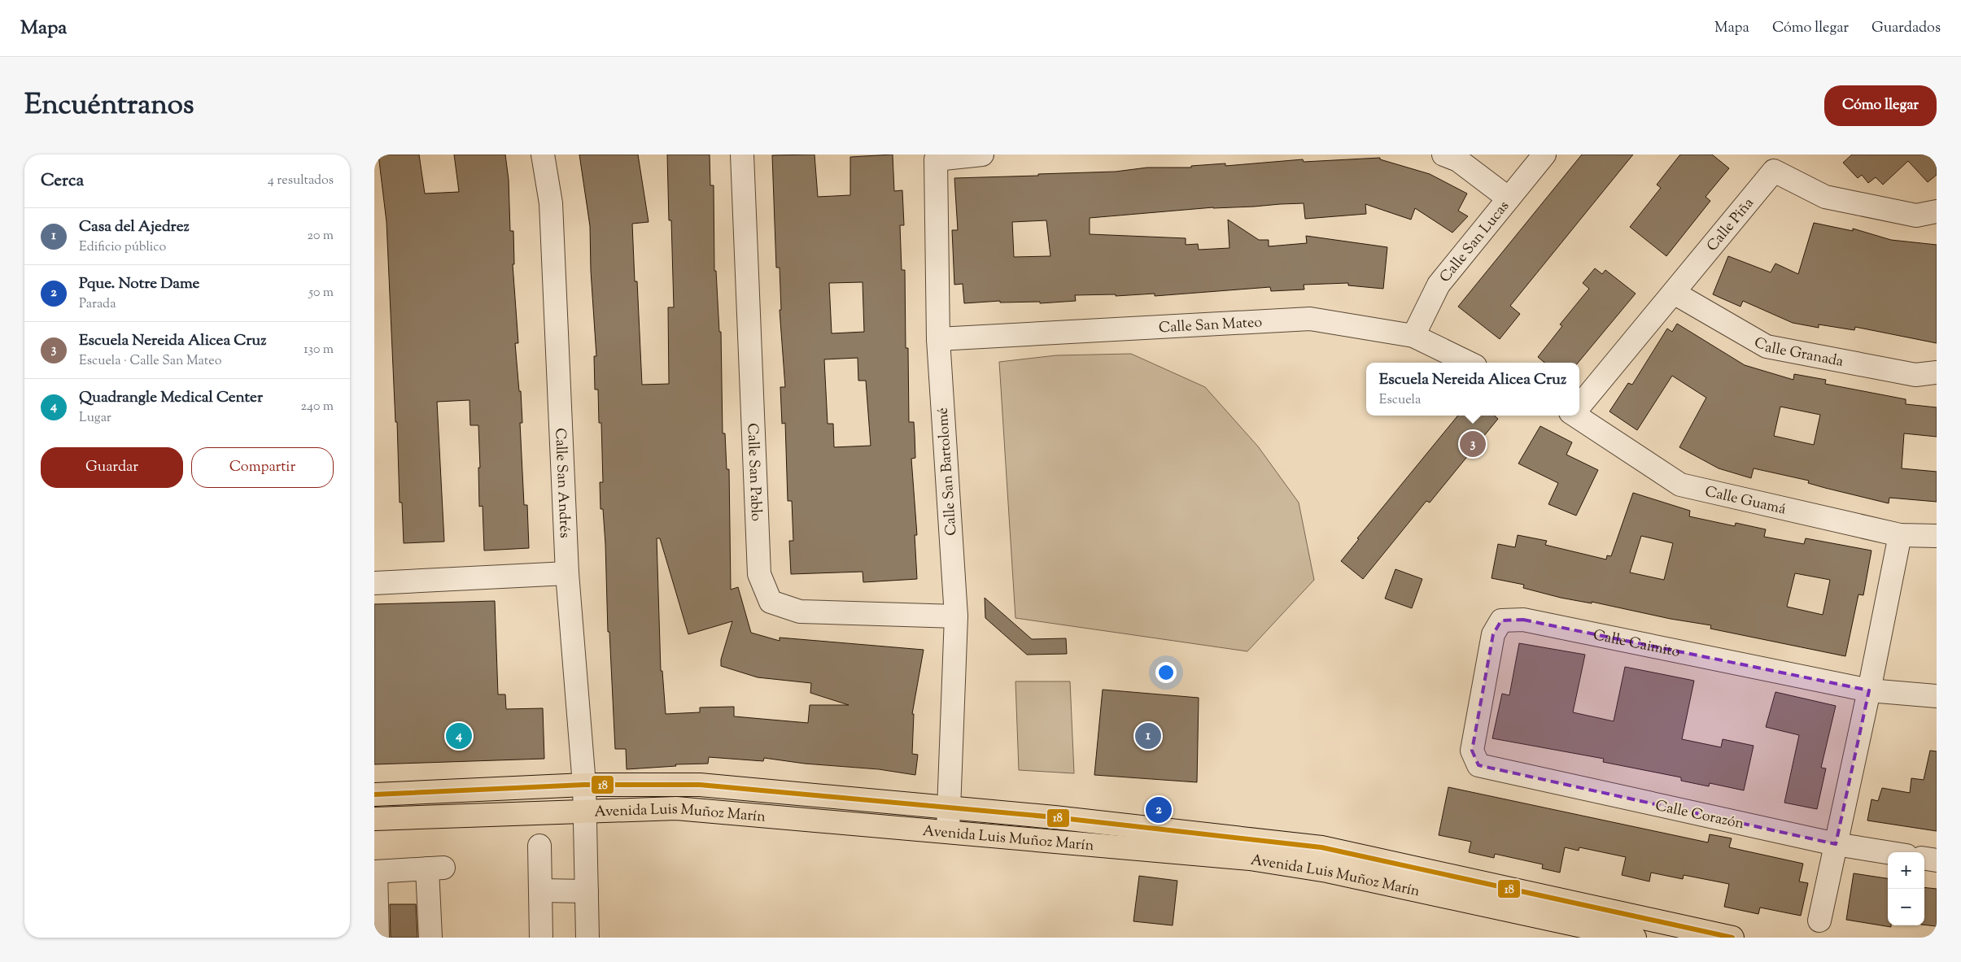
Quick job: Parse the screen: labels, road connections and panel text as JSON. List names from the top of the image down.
{
  "streets": {
    "main road": ["Avenida Luis Muñoz Marín"],
    "street": [
      "Calle Piña",
      "Calle San Lucas",
      "Calle San Mateo",
      "Calle Granada",
      "Calle San Bartolomé",
      "Calle San Pablo",
      "Calle San Andrés",
      "Calle Guamá",
      "Calle Caimito",
      "Calle Corazón"
    ]
  },
  "crossings": [
    ["Calle Piña", "Calle Granada"],
    ["Calle San Lucas", "Calle San Mateo"],
    ["Calle San Mateo", "Calle San Bartolomé"],
    ["Calle San Bartolomé", "Calle San Pablo"],
    ["Calle San Bartolomé", "Avenida Luis Muñoz Marín"],
    ["Calle San Andrés", "Avenida Luis Muñoz Marín"],
    ["Calle Caimito", "Calle Corazón"]
  ],
  "lines": ["transit line 18"],
  "page": {
    "header": "Mapa",
    "nav": ["Mapa", "Cómo llegar", "Guardados"],
    "title": "Encuéntranos",
    "buttons": [
      "Cómo llegar",
      ["Guardar", "Compartir"]
    ],
    "heading": ["Cerca", "4 resultados"],
    "list": [
      {
        "mark": "1",
        "name": "Casa del Ajedrez",
        "note": "Edificio público",
        "value": "20 m"
      },
      {
        "mark": "2",
        "name": "Pque. Notre Dame",
        "note": "Parada",
        "value": "50 m"
      },
      {
        "mark": "3",
        "name": "Escuela Nereida Alicea Cruz",
        "note": "Escuela · Calle San Mateo",
        "value": "130 m"
      },
      {
        "mark": "4",
        "name": "Quadrangle Medical Center",
        "note": "Lugar",
        "value": "240 m"
      }
    ],
    "popup": ["Escuela Nereida Alicea Cruz", "Escuela"],
    "pins": [
      "3",
      "1",
      "4",
      "2"
    ],
    "map_buttons": ["+", "−"]
  }
}
